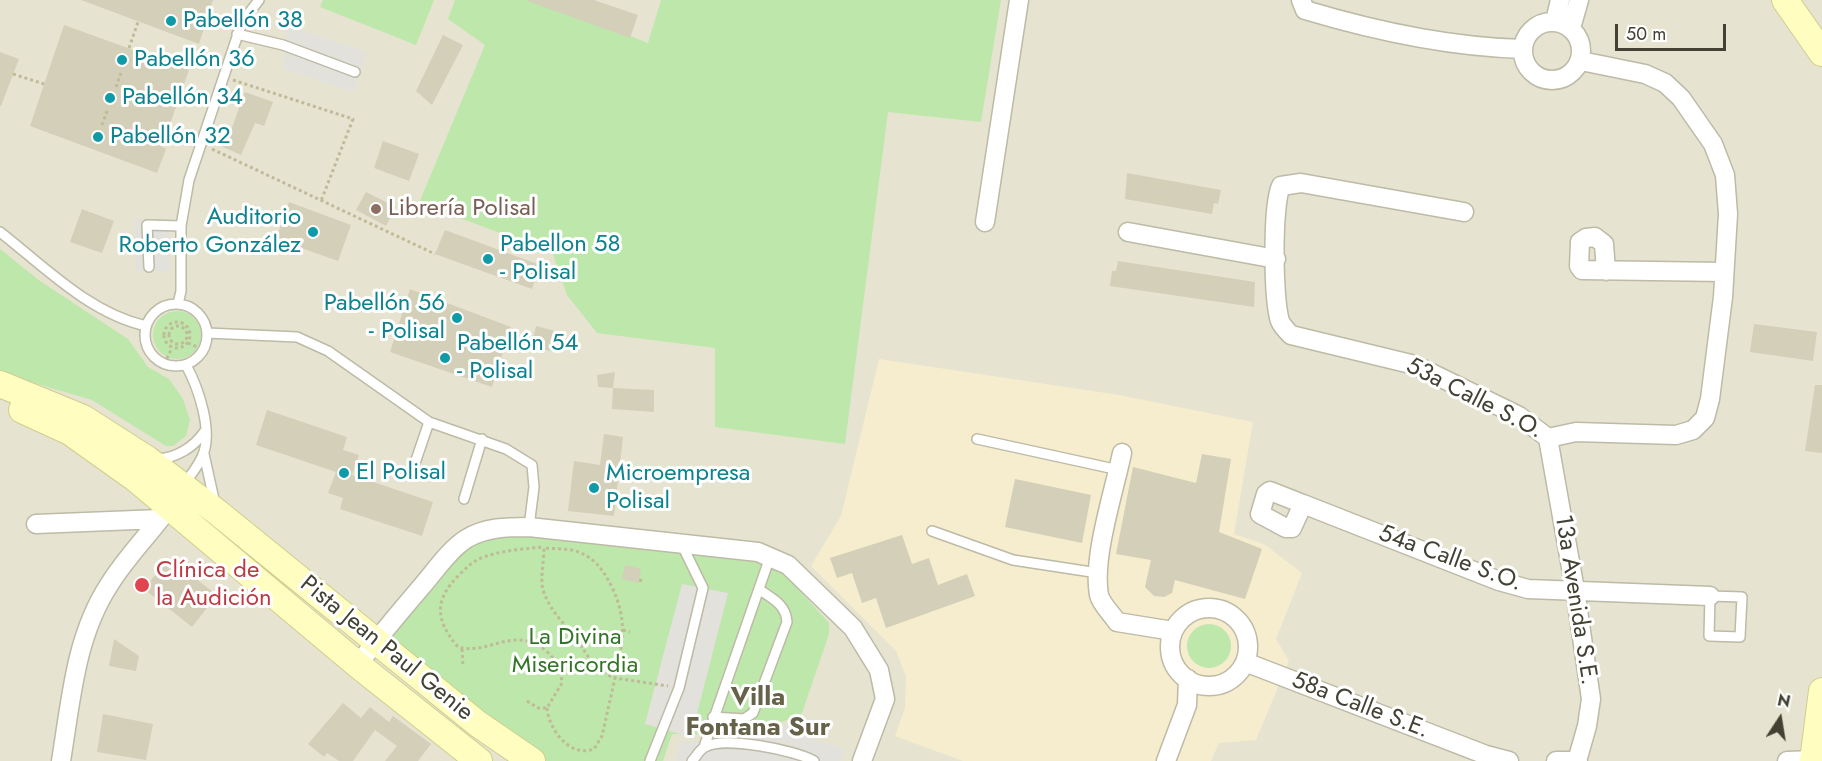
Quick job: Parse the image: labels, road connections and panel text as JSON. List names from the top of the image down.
{
  "streets": {
    "main road": ["Pista Jean Paul Genie"],
    "street": [
      "53a Calle S.O.",
      "54a Calle S.O.",
      "13a Avenida S.E.",
      "58a Calle S.E."
    ]
  },
  "crossings": [
    ["53a Calle S.O.", "13a Avenida S.E."],
    ["54a Calle S.O.", "13a Avenida S.E."]
  ],
  "districts": ["Villa Fontana Sur"],
  "parks": ["La Divina Misericordia"],
  "places": [
    "Pabellón 38",
    "Pabellón 36",
    "Pabellón 34",
    "Pabellón 32",
    "Librería Polisal",
    "Auditorio Roberto González",
    "Pabellon 58 - Polisal",
    "Pabellón 56 - Polisal",
    "Pabellón 54 - Polisal",
    "El Polisal",
    "Microempresa Polisal",
    "Clínica de la Audición"
  ],
  "scale_bar": "50 m",
  "north": "top"
}
